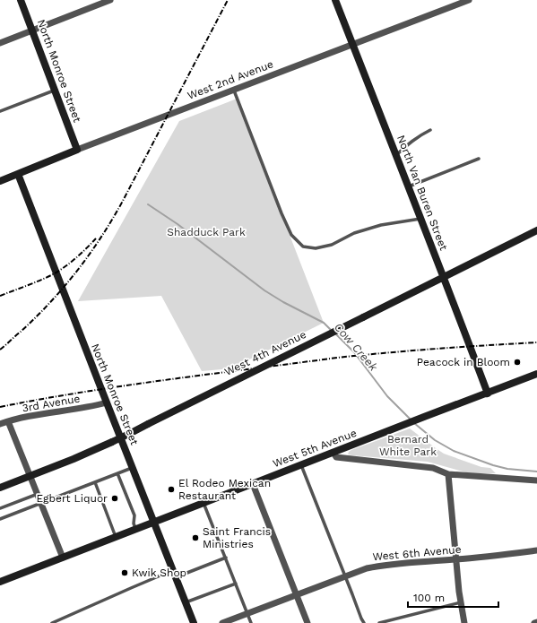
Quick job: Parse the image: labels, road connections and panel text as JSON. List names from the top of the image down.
{
  "streets": {
    "street": [
      "North Monroe Street",
      "West 2nd Avenue",
      "North Van Buren Street",
      "West 4th Avenue",
      "3rd Avenue",
      "West 5th Avenue",
      "West 6th Avenue"
    ]
  },
  "crossings": [
    ["North Monroe Street", "West 2nd Avenue"],
    ["North Monroe Street", "3rd Avenue"],
    ["North Monroe Street", "West 5th Avenue"],
    ["West 2nd Avenue", "North Van Buren Street"],
    ["North Van Buren Street", "West 4th Avenue"],
    ["North Van Buren Street", "West 5th Avenue"]
  ],
  "water": ["Cow Creek"],
  "parks": ["Shadduck Park", "Bernard White Park"],
  "places": [
    "Peacock in Bloom",
    "El Rodeo Mexican Restaurant",
    "Egbert Liquor",
    "Saint Francis Ministries",
    "Kwik Shop"
  ],
  "scale_bar": "100 m"
}
